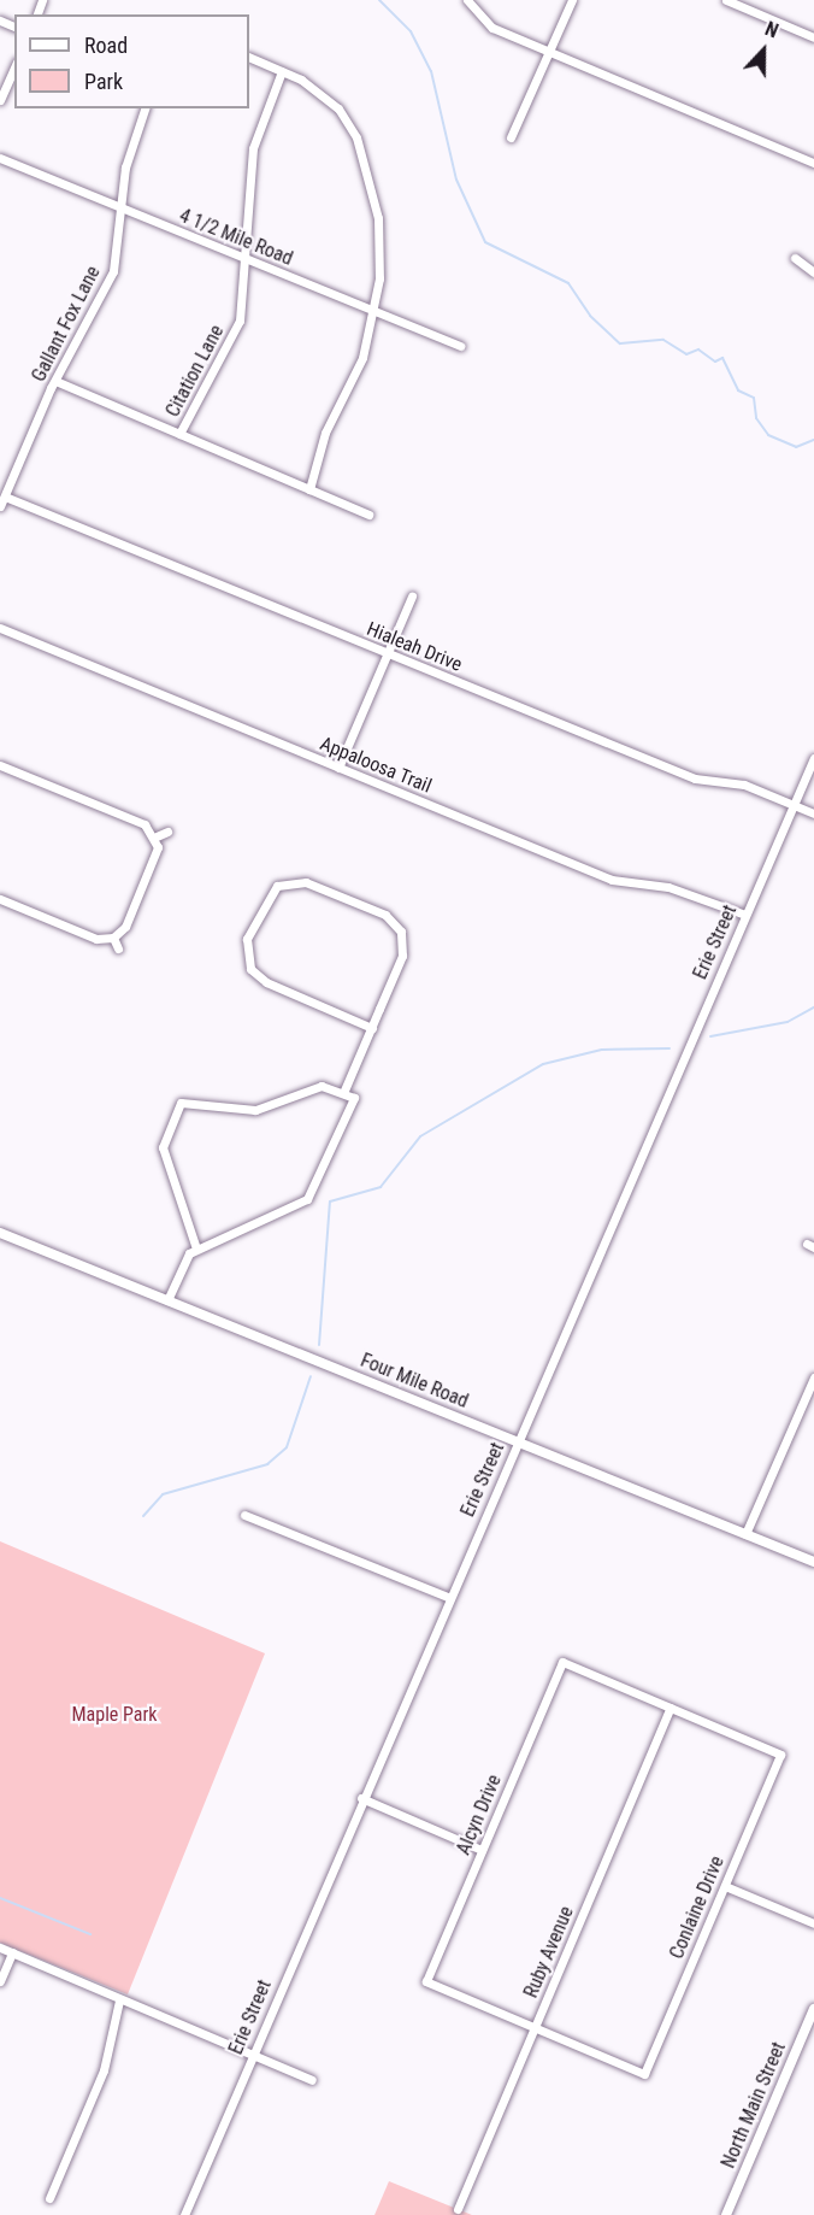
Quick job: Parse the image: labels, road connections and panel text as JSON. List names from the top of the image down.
{
  "streets": {
    "main road": ["Four Mile Road", "North Main Street"],
    "street": [
      "4 1/2 Mile Road",
      "Gallant Fox Lane",
      "Citation Lane",
      "Hialeah Drive",
      "Appaloosa Trail",
      "Erie Street",
      "Alcyn Drive",
      "Conlaine Drive",
      "Ruby Avenue"
    ]
  },
  "crossings": [
    ["4 1/2 Mile Road", "Gallant Fox Lane"],
    ["4 1/2 Mile Road", "Citation Lane"],
    ["Gallant Fox Lane", "Hialeah Drive"],
    ["Hialeah Drive", "Erie Street"],
    ["Appaloosa Trail", "Erie Street"],
    ["Erie Street", "Four Mile Road"],
    ["Alcyn Drive", "Conlaine Drive"],
    ["Alcyn Drive", "Ruby Avenue"],
    ["Conlaine Drive", "Ruby Avenue"]
  ],
  "parks": ["Maple Park"],
  "legend": ["Road", "Park"],
  "north": "top"
}
